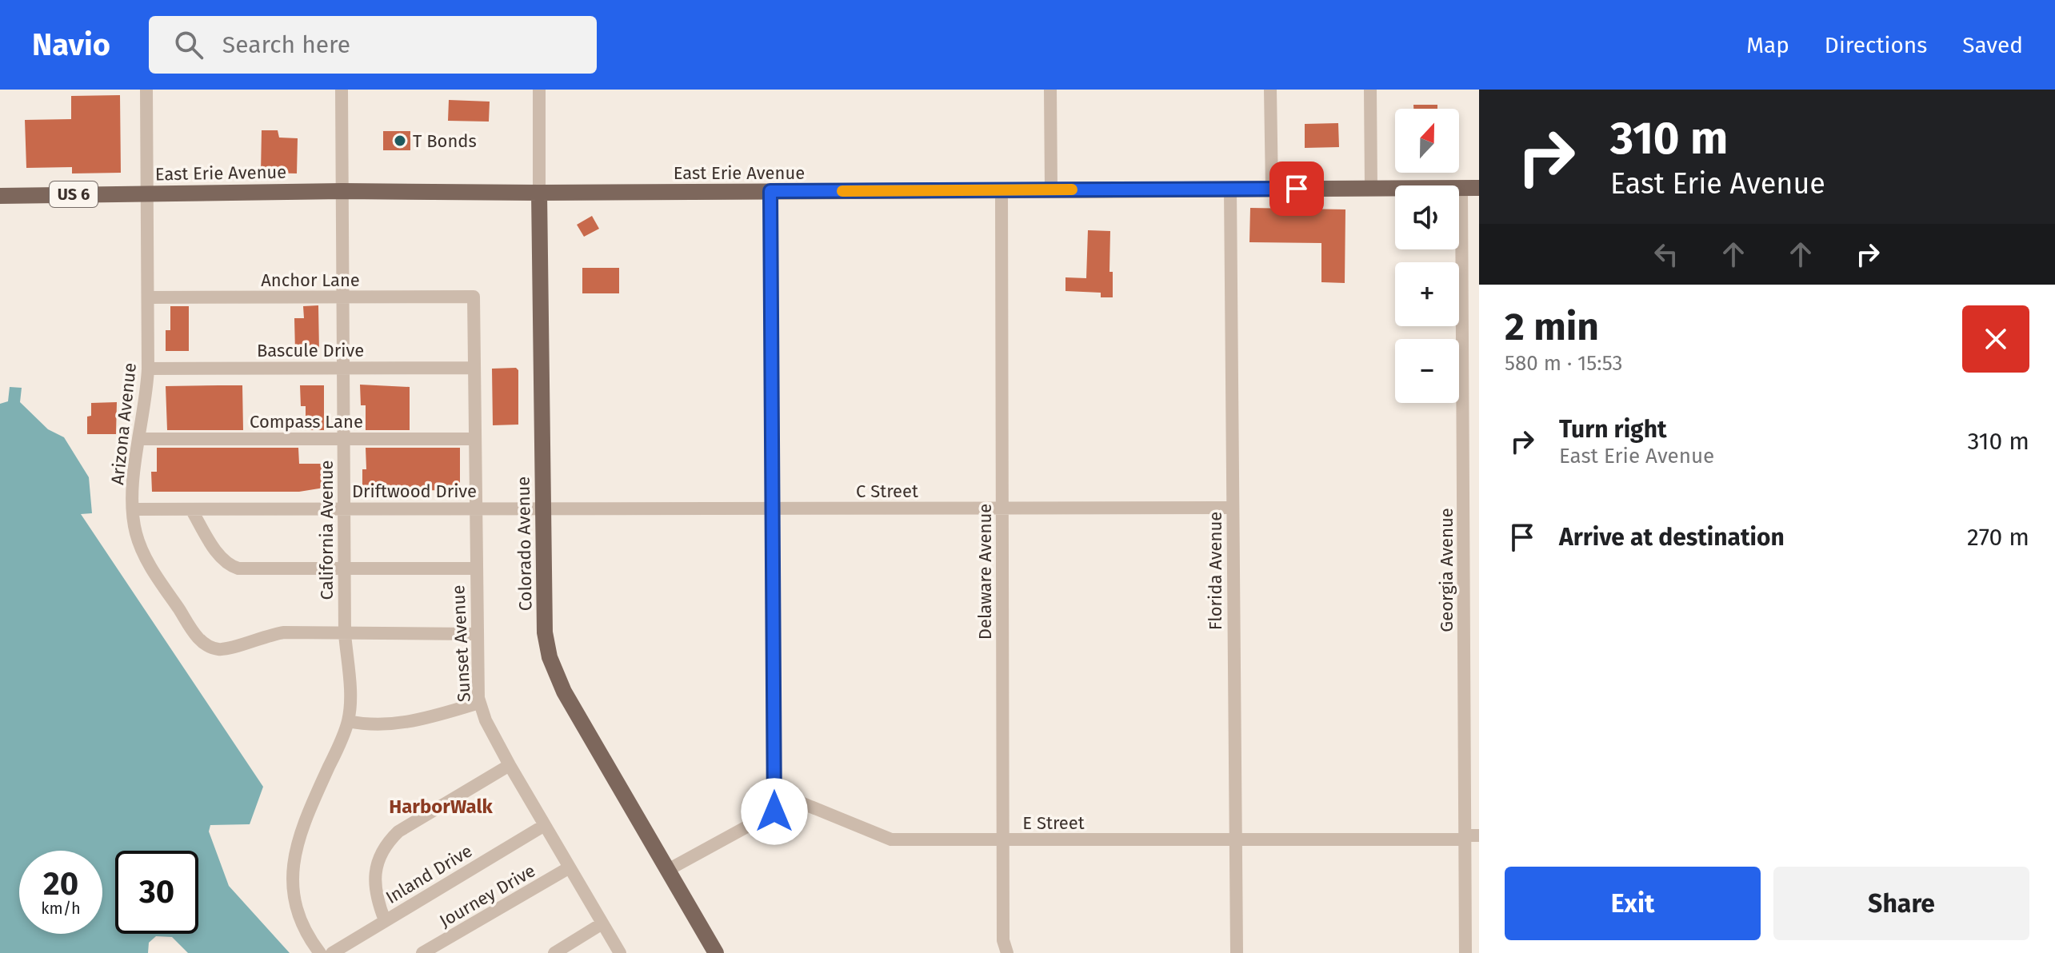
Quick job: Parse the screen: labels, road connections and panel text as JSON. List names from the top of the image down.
{
  "streets": {
    "main road": ["East Erie Avenue", "US 6", "Colorado Avenue"],
    "street": [
      "Anchor Lane",
      "Bascule Drive",
      "Compass Lane",
      "Arizona Avenue",
      "Driftwood Drive",
      "C Street",
      "California Avenue",
      "Georgia Avenue",
      "Florida Avenue",
      "Delaware Avenue",
      "Sunset Avenue",
      "E Street",
      "Inland Drive",
      "Journey Drive"
    ]
  },
  "crossings": [
    ["East Erie Avenue", "Arizona Avenue"],
    ["East Erie Avenue", "California Avenue"],
    ["East Erie Avenue", "Colorado Avenue"],
    ["East Erie Avenue", "Georgia Avenue"],
    ["East Erie Avenue", "Florida Avenue"],
    ["East Erie Avenue", "Delaware Avenue"],
    ["Anchor Lane", "Arizona Avenue"],
    ["Anchor Lane", "California Avenue"],
    ["Anchor Lane", "Sunset Avenue"],
    ["Bascule Drive", "Arizona Avenue"],
    ["Bascule Drive", "California Avenue"],
    ["Bascule Drive", "Sunset Avenue"],
    ["Compass Lane", "Arizona Avenue"],
    ["Compass Lane", "California Avenue"],
    ["Compass Lane", "Sunset Avenue"],
    ["Arizona Avenue", "Driftwood Drive"],
    ["Arizona Avenue", "California Avenue"],
    ["Driftwood Drive", "C Street"],
    ["Driftwood Drive", "California Avenue"],
    ["Driftwood Drive", "Colorado Avenue"],
    ["Driftwood Drive", "Sunset Avenue"],
    ["C Street", "Colorado Avenue"],
    ["C Street", "Florida Avenue"],
    ["C Street", "Delaware Avenue"],
    ["Colorado Avenue", "E Street"],
    ["Georgia Avenue", "E Street"],
    ["Florida Avenue", "E Street"],
    ["Delaware Avenue", "E Street"],
    ["Sunset Avenue", "Inland Drive"],
    ["Sunset Avenue", "Journey Drive"]
  ],
  "districts": ["HarborWalk"],
  "places": ["T Bonds"],
  "north": "top",
  "page": {
    "header": "Navio",
    "search": "Search here",
    "nav": ["Map", "Directions", "Saved"],
    "turn": ["310 m", "East Erie Avenue"],
    "map_buttons": ["+", "−"],
    "heading": ["2 min", "580 m · 15:53"],
    "list": [
      {
        "name": "Turn right",
        "note": "East Erie Avenue",
        "value": "310 m"
      },
      {
        "name": "Arrive at destination",
        "value": "270 m"
      }
    ],
    "speed": "20 km/h",
    "limit": "30",
    "buttons": ["Exit", "Share"]
  }
}
